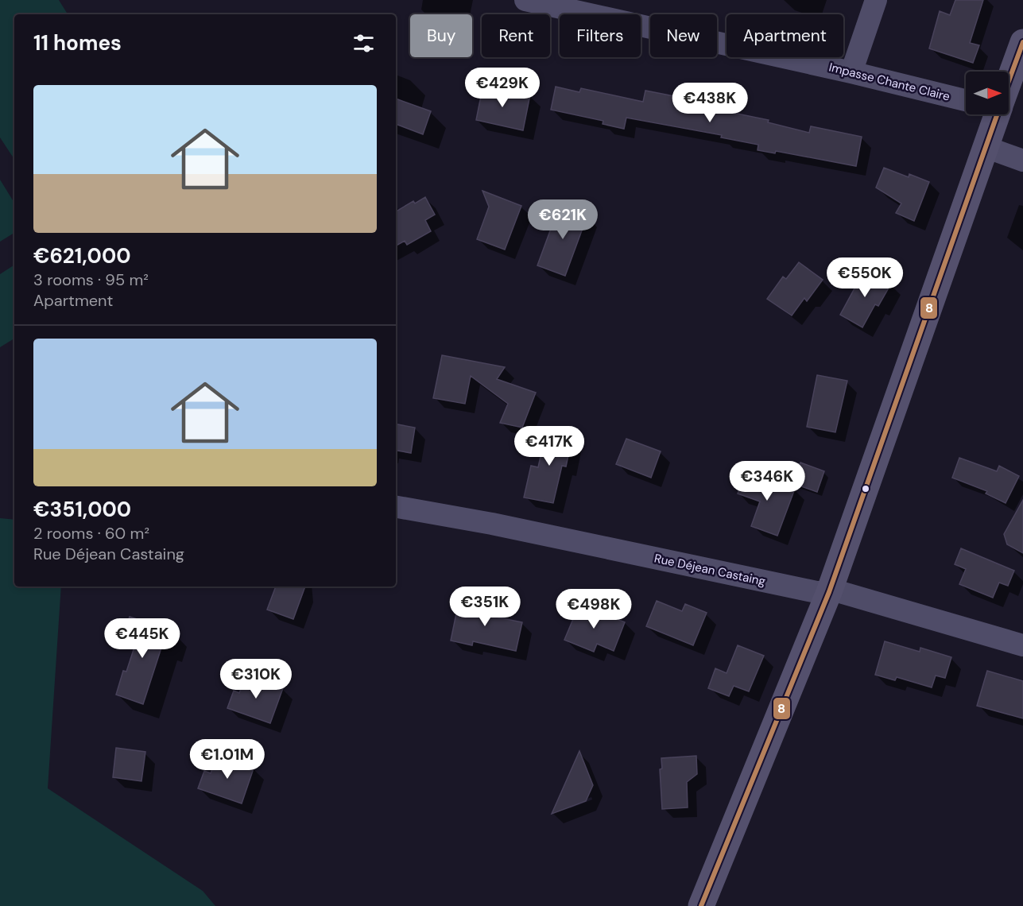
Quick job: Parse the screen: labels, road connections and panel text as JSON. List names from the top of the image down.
{
  "streets": {
    "street": ["Impasse Chante Claire", "Rue Déjean Castaing"]
  },
  "lines": ["transit line 8"],
  "north": "right",
  "page": {
    "chip": [
      "Buy",
      "Rent",
      "Filters",
      "New",
      "Apartment"
    ],
    "heading": "11 homes",
    "price": [
      "€429K",
      "€438K",
      "€621K",
      "€550K",
      "€417K",
      "€346K",
      "€351K",
      "€498K",
      "€445K",
      "€310K",
      "€1.01M"
    ],
    "list": [
      {
        "name": "€621,000",
        "note": "3 rooms · 95 m² · Apartment"
      },
      {
        "name": "€351,000",
        "note": "2 rooms · 60 m² · Rue Déjean Castaing"
      }
    ]
  }
}
